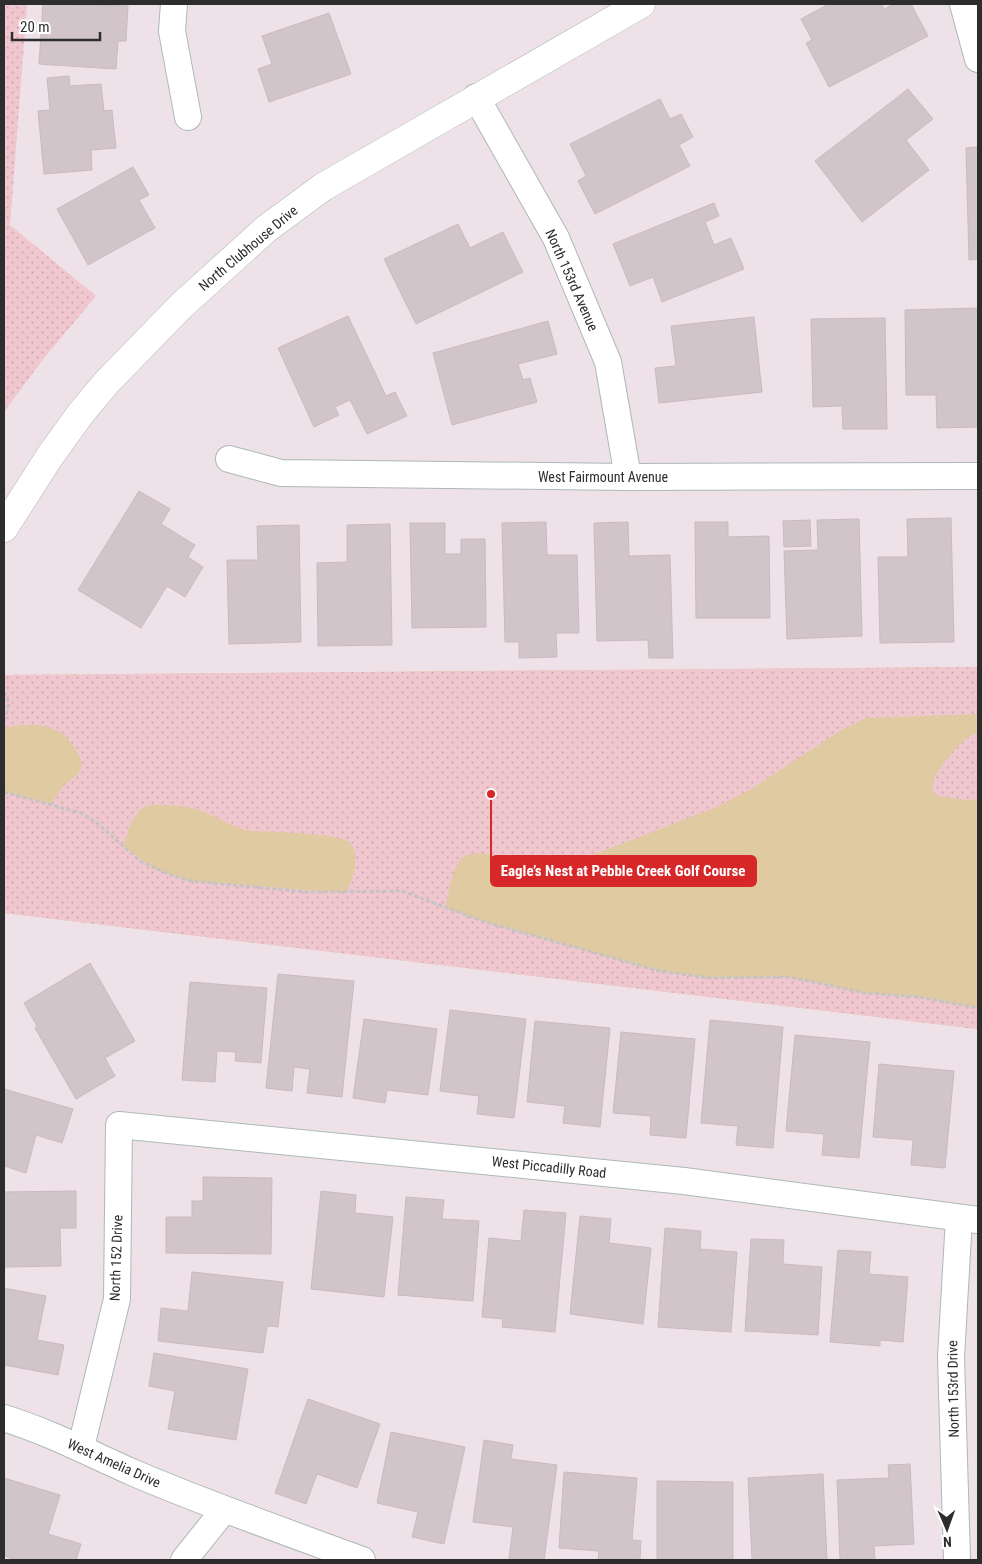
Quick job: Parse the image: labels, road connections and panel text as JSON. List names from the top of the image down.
{
  "streets": {
    "street": [
      "North Clubhouse Drive",
      "North 153rd Avenue",
      "West Fairmount Avenue",
      "West Piccadilly Road",
      "North 152 Drive",
      "North 153rd Drive",
      "West Amelia Drive"
    ]
  },
  "crossings": [
    ["North Clubhouse Drive", "North 153rd Avenue"],
    ["North 153rd Avenue", "West Fairmount Avenue"],
    ["West Piccadilly Road", "North 152 Drive"],
    ["West Piccadilly Road", "North 153rd Drive"],
    ["North 152 Drive", "West Amelia Drive"]
  ],
  "places": ["Eagle’s Nest at Pebble Creek Golf Course"],
  "scale_bar": "20 m",
  "north": "bottom"
}
